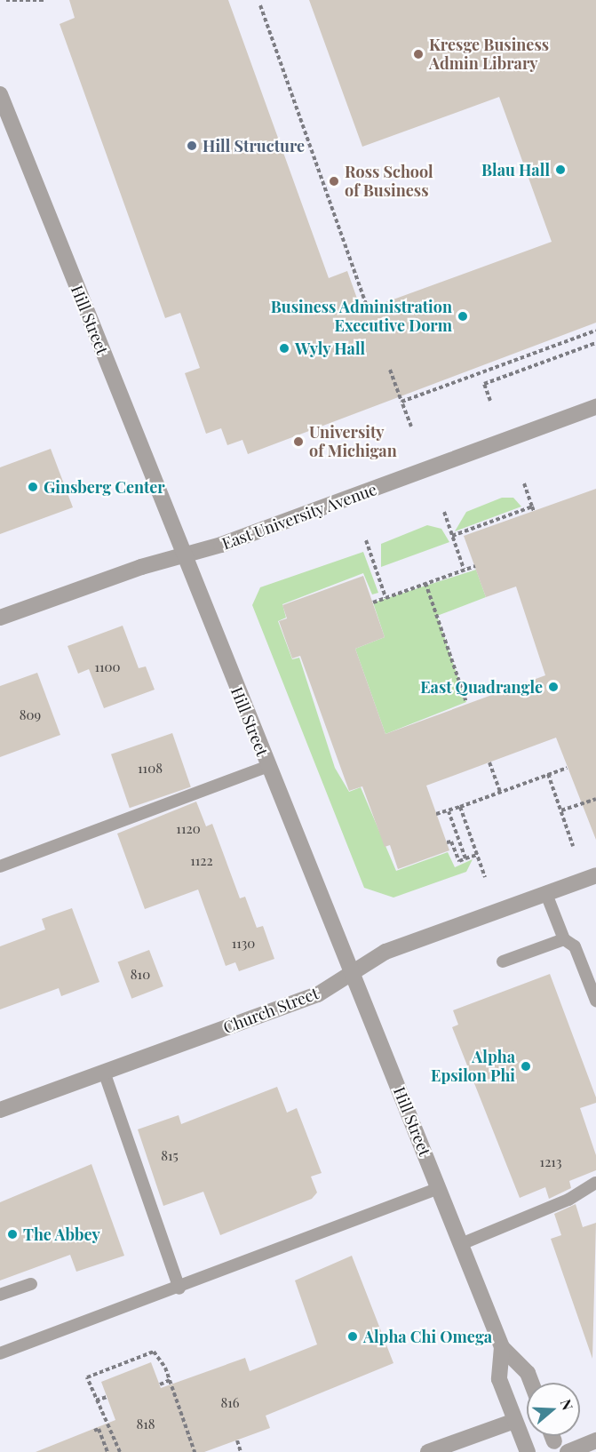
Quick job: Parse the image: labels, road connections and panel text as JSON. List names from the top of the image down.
{
  "streets": {
    "street": ["Hill Street", "East University Avenue", "Church Street"]
  },
  "crossings": [
    ["Hill Street", "East University Avenue"],
    ["Hill Street", "Church Street"]
  ],
  "places": [
    "Kresge Business Admin Library",
    "Hill Structure",
    "Blau Hall",
    "Ross School of Business",
    "Business Administration Executive Dorm",
    "Wyly Hall",
    "University of Michigan",
    "Ginsberg Center",
    "East Quadrangle",
    "Alpha Epsilon Phi",
    "The Abbey",
    "Alpha Chi Omega"
  ],
  "house_numbers": [
    "1100",
    "809",
    "1108",
    "1120",
    "1122",
    "1130",
    "810",
    "815",
    "1213",
    "816",
    "818"
  ],
  "north": "right"
}
